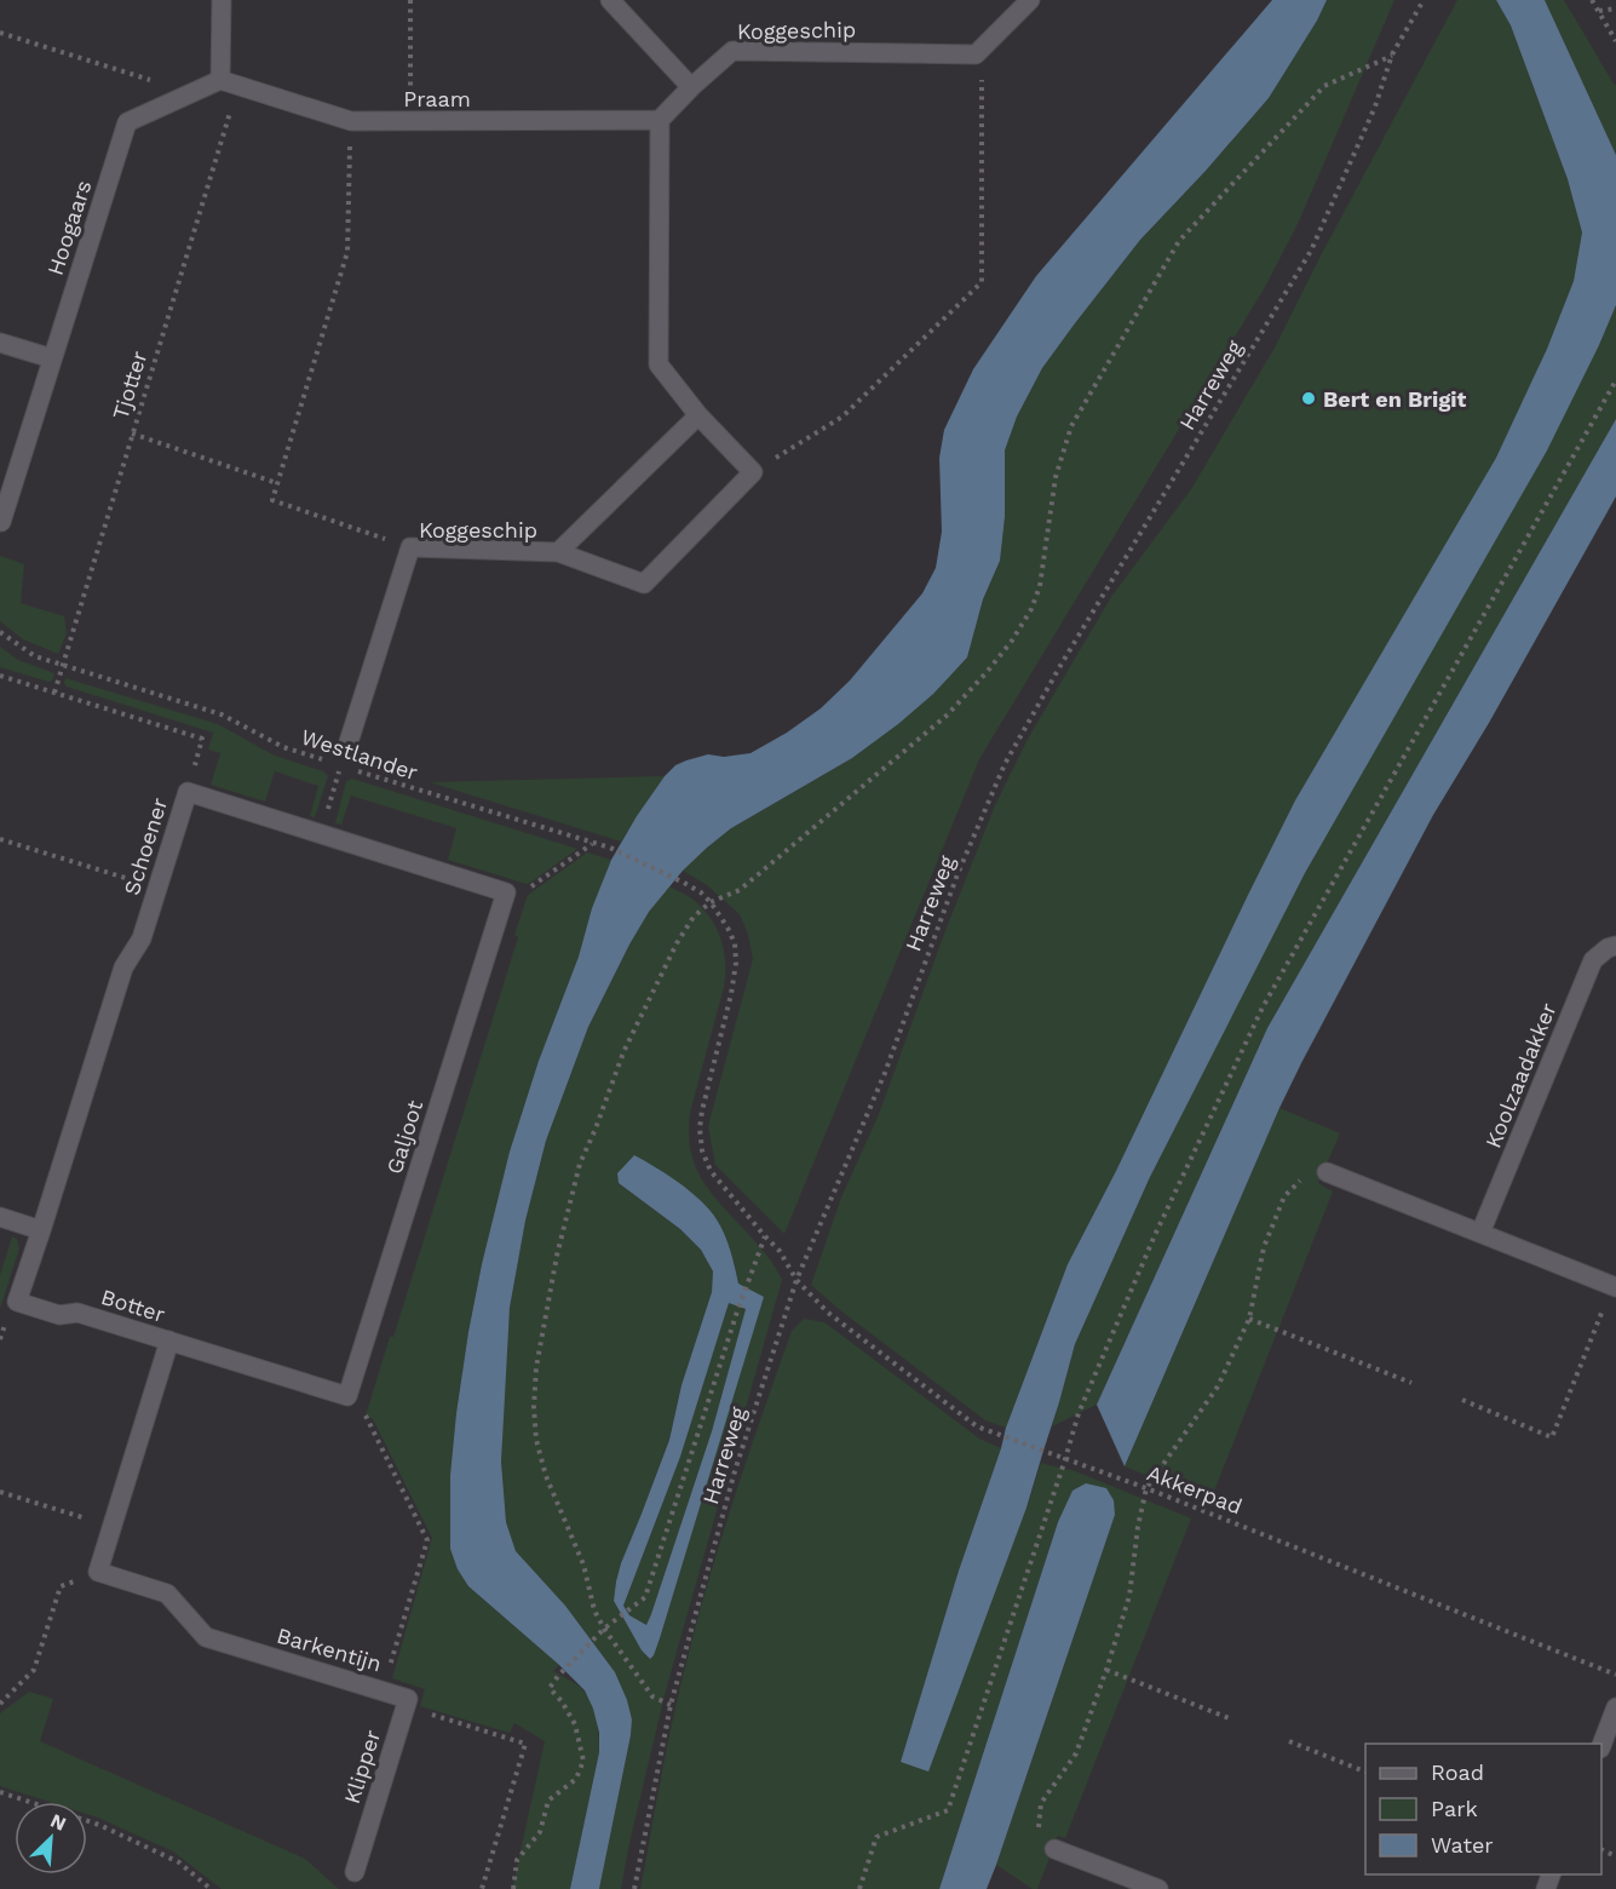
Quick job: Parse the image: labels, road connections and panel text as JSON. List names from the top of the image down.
{
  "streets": {
    "street": [
      "Koggeschip",
      "Praam",
      "Hoogaars",
      "Schoener",
      "Koolzaadakker",
      "Galjoot",
      "Botter",
      "Barkentijn",
      "Klipper"
    ],
    "path": [
      "Tjotter",
      "Harreweg",
      "Westlander",
      "Akkerpad"
    ]
  },
  "crossings": [
    ["Koggeschip", "Praam"],
    ["Praam", "Hoogaars"],
    ["Praam", "Tjotter"],
    ["Tjotter", "Westlander"],
    ["Harreweg", "Akkerpad"],
    ["Westlander", "Akkerpad"],
    ["Schoener", "Galjoot"],
    ["Schoener", "Botter"],
    ["Galjoot", "Botter"],
    ["Galjoot", "Barkentijn"],
    ["Botter", "Barkentijn"]
  ],
  "places": ["Bert en Brigit"],
  "legend": ["Road", "Park", "Water"],
  "north": "top right"
}
